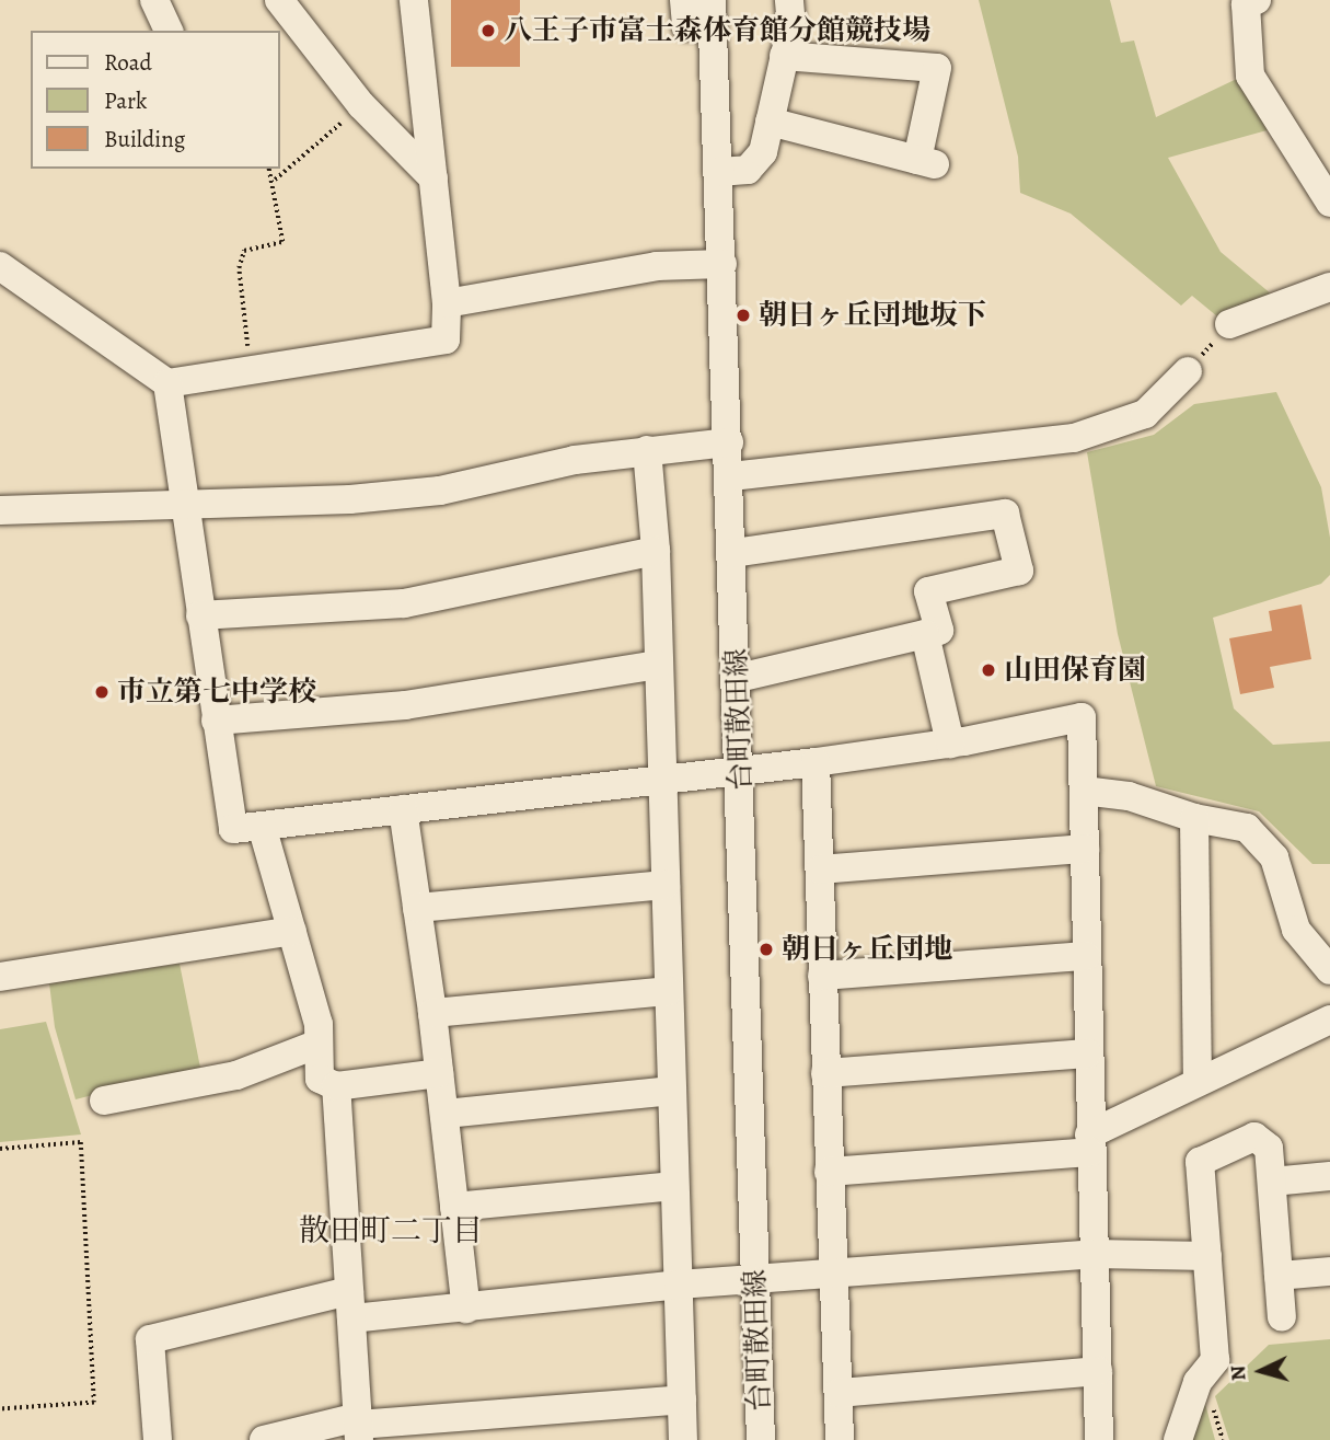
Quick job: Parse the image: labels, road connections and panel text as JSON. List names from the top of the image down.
{
  "streets": {
    "street": ["台町散田線"]
  },
  "districts": ["散田町二丁目"],
  "places": [
    "八王子市富士森体育館分館競技場",
    "朝日ヶ丘団地坂下",
    "山田保育園",
    "市立第七中学校",
    "朝日ヶ丘団地"
  ],
  "legend": ["Road", "Park", "Building"],
  "north": "left"
}
